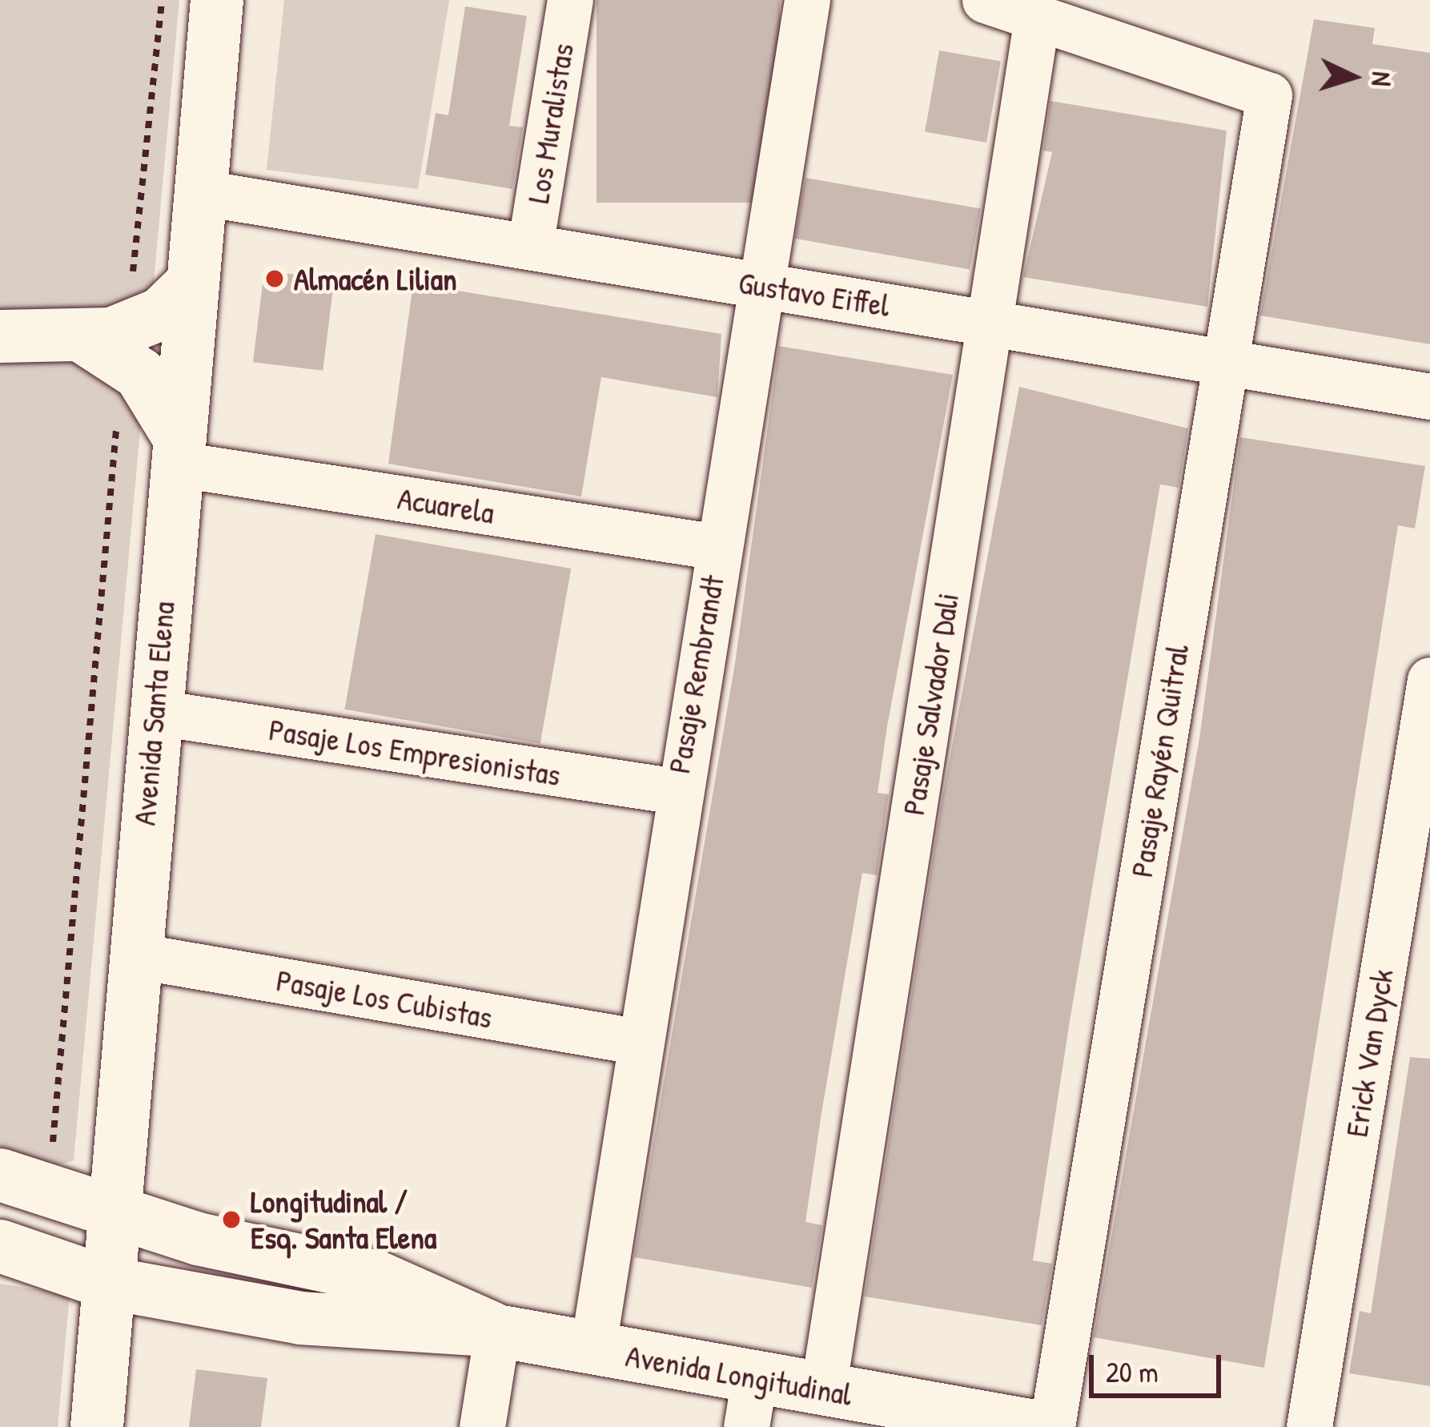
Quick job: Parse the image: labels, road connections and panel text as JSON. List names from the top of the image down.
{
  "streets": {
    "main road": ["Avenida Santa Elena", "Avenida Longitudinal"],
    "street": [
      "Los Muralistas",
      "Gustavo Eiffel",
      "Acuarela",
      "Pasaje Rembrandt",
      "Pasaje Salvador Dali",
      "Pasaje Los Empresionistas",
      "Pasaje Rayén Quitral",
      "Pasaje Los Cubistas",
      "Erick Van Dyck"
    ]
  },
  "crossings": [
    ["Los Muralistas", "Gustavo Eiffel"],
    ["Gustavo Eiffel", "Pasaje Rembrandt"],
    ["Gustavo Eiffel", "Pasaje Salvador Dali"],
    ["Gustavo Eiffel", "Avenida Santa Elena"],
    ["Gustavo Eiffel", "Pasaje Rayén Quitral"],
    ["Acuarela", "Pasaje Rembrandt"],
    ["Acuarela", "Avenida Santa Elena"],
    ["Pasaje Rembrandt", "Pasaje Los Empresionistas"],
    ["Pasaje Rembrandt", "Pasaje Los Cubistas"],
    ["Pasaje Rembrandt", "Avenida Longitudinal"],
    ["Pasaje Salvador Dali", "Pasaje Rayén Quitral"],
    ["Pasaje Salvador Dali", "Avenida Longitudinal"],
    ["Avenida Santa Elena", "Pasaje Los Empresionistas"],
    ["Avenida Santa Elena", "Pasaje Los Cubistas"],
    ["Avenida Santa Elena", "Avenida Longitudinal"],
    ["Pasaje Rayén Quitral", "Avenida Longitudinal"]
  ],
  "places": ["Almacén Lilian", "Longitudinal / Esq. Santa Elena"],
  "scale_bar": "20 m",
  "north": "right"
}
